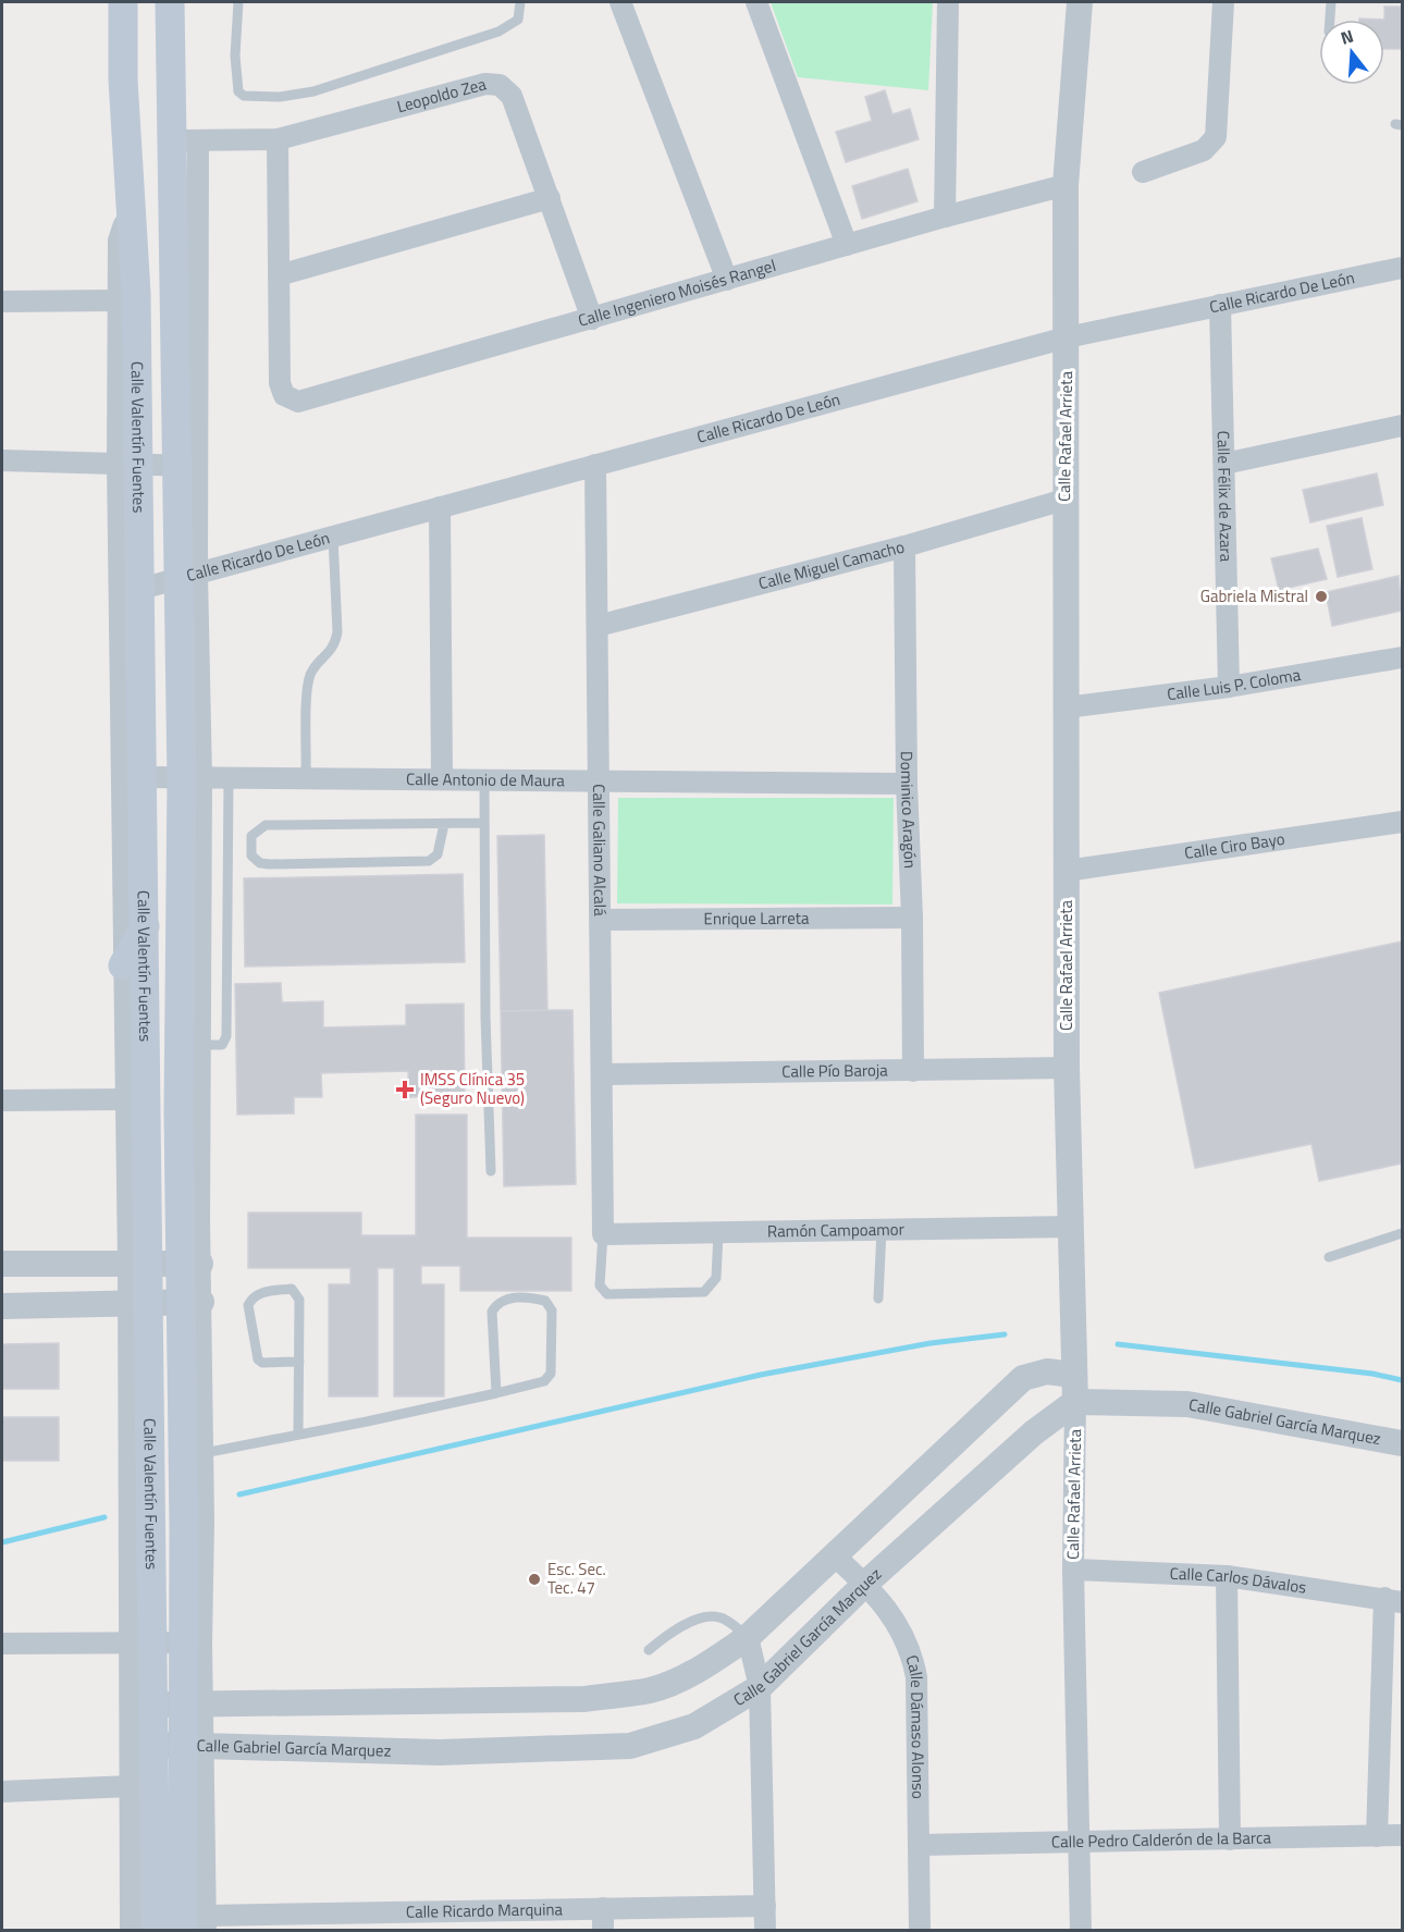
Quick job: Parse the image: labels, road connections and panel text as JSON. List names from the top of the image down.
{
  "streets": {
    "main road": ["Calle Valentín Fuentes"],
    "street": [
      "Leopoldo Zea",
      "Calle Ricardo De León",
      "Calle Ingeniero Moisés Rangel",
      "Calle Rafael Arrieta",
      "Calle Félix de Azara",
      "Calle Miguel Camacho",
      "Calle Luis P. Coloma",
      "Calle Antonio de Maura",
      "Dominico Aragón",
      "Calle Ciro Bayo",
      "Calle Galiano Alcalá",
      "Enrique Larreta",
      "Calle Pío Baroja",
      "Ramón Campoamor",
      "Calle Gabriel García Marquez",
      "Calle Carlos Dávalos",
      "Calle Dámaso Alonso",
      "Calle Pedro Calderón de la Barca",
      "Calle Ricardo Marquina"
    ]
  },
  "crossings": [
    ["Leopoldo Zea", "Calle Ingeniero Moisés Rangel"],
    ["Leopoldo Zea", "Calle Valentín Fuentes"],
    ["Calle Ricardo De León", "Calle Valentín Fuentes"],
    ["Calle Ricardo De León", "Calle Rafael Arrieta"],
    ["Calle Ricardo De León", "Calle Félix de Azara"],
    ["Calle Ricardo De León", "Calle Galiano Alcalá"],
    ["Calle Ingeniero Moisés Rangel", "Calle Rafael Arrieta"],
    ["Calle Valentín Fuentes", "Calle Antonio de Maura"],
    ["Calle Valentín Fuentes", "Calle Gabriel García Marquez"],
    ["Calle Valentín Fuentes", "Calle Ricardo Marquina"],
    ["Calle Rafael Arrieta", "Calle Miguel Camacho"],
    ["Calle Rafael Arrieta", "Calle Luis P. Coloma"],
    ["Calle Rafael Arrieta", "Calle Ciro Bayo"],
    ["Calle Rafael Arrieta", "Calle Pío Baroja"],
    ["Calle Rafael Arrieta", "Ramón Campoamor"],
    ["Calle Rafael Arrieta", "Calle Gabriel García Marquez"],
    ["Calle Rafael Arrieta", "Calle Carlos Dávalos"],
    ["Calle Rafael Arrieta", "Calle Pedro Calderón de la Barca"],
    ["Calle Félix de Azara", "Calle Luis P. Coloma"],
    ["Calle Miguel Camacho", "Dominico Aragón"],
    ["Calle Miguel Camacho", "Calle Galiano Alcalá"],
    ["Calle Antonio de Maura", "Dominico Aragón"],
    ["Calle Antonio de Maura", "Calle Galiano Alcalá"],
    ["Dominico Aragón", "Enrique Larreta"],
    ["Dominico Aragón", "Calle Pío Baroja"],
    ["Calle Galiano Alcalá", "Enrique Larreta"],
    ["Calle Galiano Alcalá", "Calle Pío Baroja"],
    ["Calle Galiano Alcalá", "Ramón Campoamor"],
    ["Calle Gabriel García Marquez", "Calle Dámaso Alonso"],
    ["Calle Dámaso Alonso", "Calle Pedro Calderón de la Barca"]
  ],
  "places": {
    "other": ["Gabriela Mistral", "Esc. Sec. Tec. 47"],
    "health": ["IMSS Clínica 35 (Seguro Nuevo)"]
  },
  "north": "top"
}
